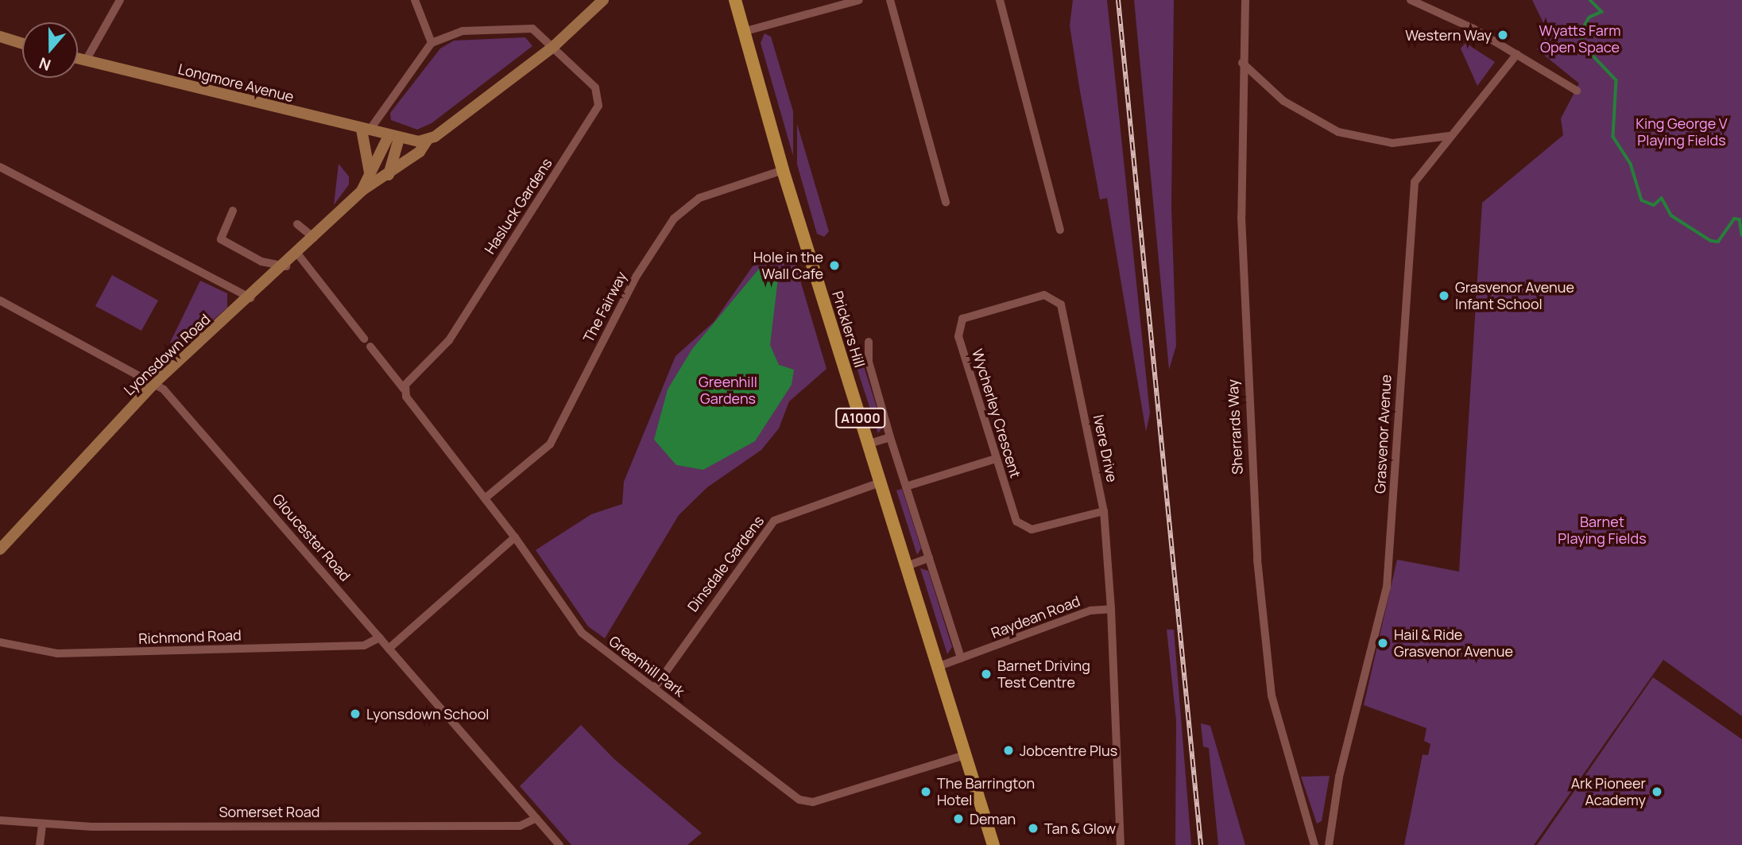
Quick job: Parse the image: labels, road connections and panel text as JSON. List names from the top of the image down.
{
  "streets": {
    "main road": ["Pricklers Hill", "A1000"],
    "street": [
      "Longmore Avenue",
      "Hasluck Gardens",
      "The Fairway",
      "Lyonsdown Road",
      "Wycherley Crescent",
      "Sherrards Way",
      "Grasvenor Avenue",
      "Ivere Drive",
      "Gloucester Road",
      "Dinsdale Gardens",
      "Raydean Road",
      "Richmond Road",
      "Greenhill Park",
      "Somerset Road"
    ]
  },
  "crossings": [
    ["Longmore Avenue", "Lyonsdown Road"],
    ["Hasluck Gardens", "Lyonsdown Road"],
    ["Hasluck Gardens", "Greenhill Park"],
    ["The Fairway", "Pricklers Hill"],
    ["The Fairway", "Greenhill Park"],
    ["Pricklers Hill", "A1000"],
    ["Pricklers Hill", "Dinsdale Gardens"],
    ["Pricklers Hill", "Raydean Road"],
    ["Lyonsdown Road", "Gloucester Road"],
    ["Wycherley Crescent", "Ivere Drive"],
    ["A1000", "Raydean Road"],
    ["A1000", "Greenhill Park"],
    ["Ivere Drive", "Raydean Road"],
    ["Gloucester Road", "Richmond Road"],
    ["Gloucester Road", "Somerset Road"],
    ["Dinsdale Gardens", "Greenhill Park"]
  ],
  "parks": [
    "Wyatts Farm Open Space",
    "King George V Playing Fields",
    "Greenhill Gardens",
    "Barnet Playing Fields"
  ],
  "places": [
    "Western Way",
    "Hole in the Wall Cafe",
    "Grasvenor Avenue Infant School",
    "Hail & Ride Grasvenor Avenue",
    "Barnet Driving Test Centre",
    "Lyonsdown School",
    "Jobcentre Plus",
    "The Barrington Hotel",
    "Ark Pioneer Academy",
    "Deman",
    "Tan & Glow"
  ],
  "north": "bottom"
}
